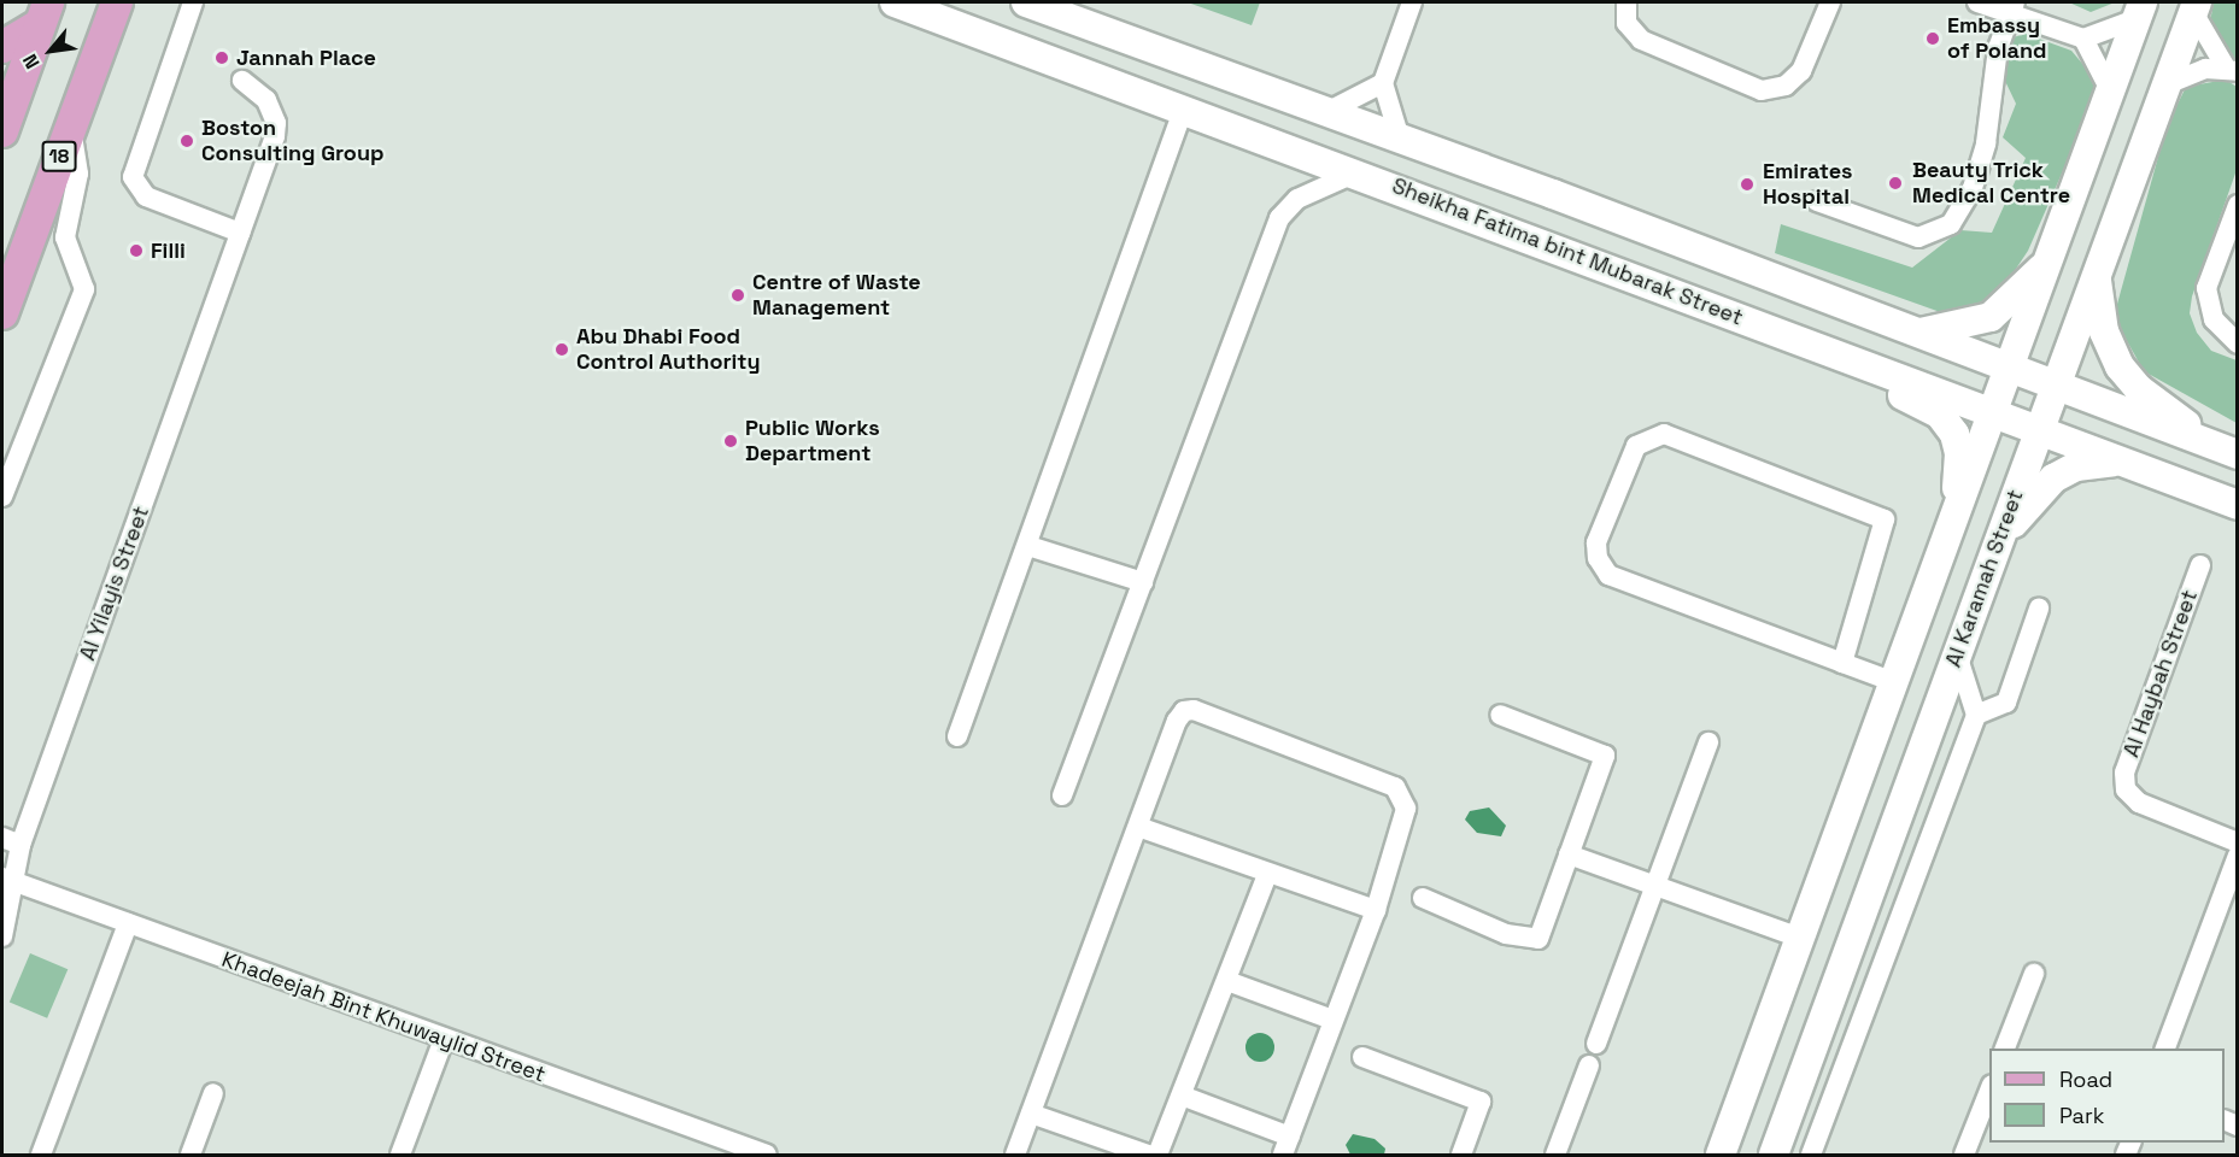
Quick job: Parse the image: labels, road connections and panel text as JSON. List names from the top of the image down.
{
  "streets": {
    "main road": ["18", "Sheikha Fatima bint Mubarak Street", "Al Karamah Street"],
    "street": ["Al Yilayis Street", "Al Haybah Street", "Khadeejah Bint Khuwaylid Street"]
  },
  "crossings": [
    ["Sheikha Fatima bint Mubarak Street", "Al Karamah Street"],
    ["Al Yilayis Street", "Khadeejah Bint Khuwaylid Street"]
  ],
  "places": [
    "Embassy of Poland",
    "Jannah Place",
    "Boston Consulting Group",
    "Beauty Trick Medical Centre",
    "Emirates Hospital",
    "Filli",
    "Centre of Waste Management",
    "Abu Dhabi Food Control Authority",
    "Public Works Department"
  ],
  "legend": ["Road", "Park"],
  "north": "bottom left"
}
